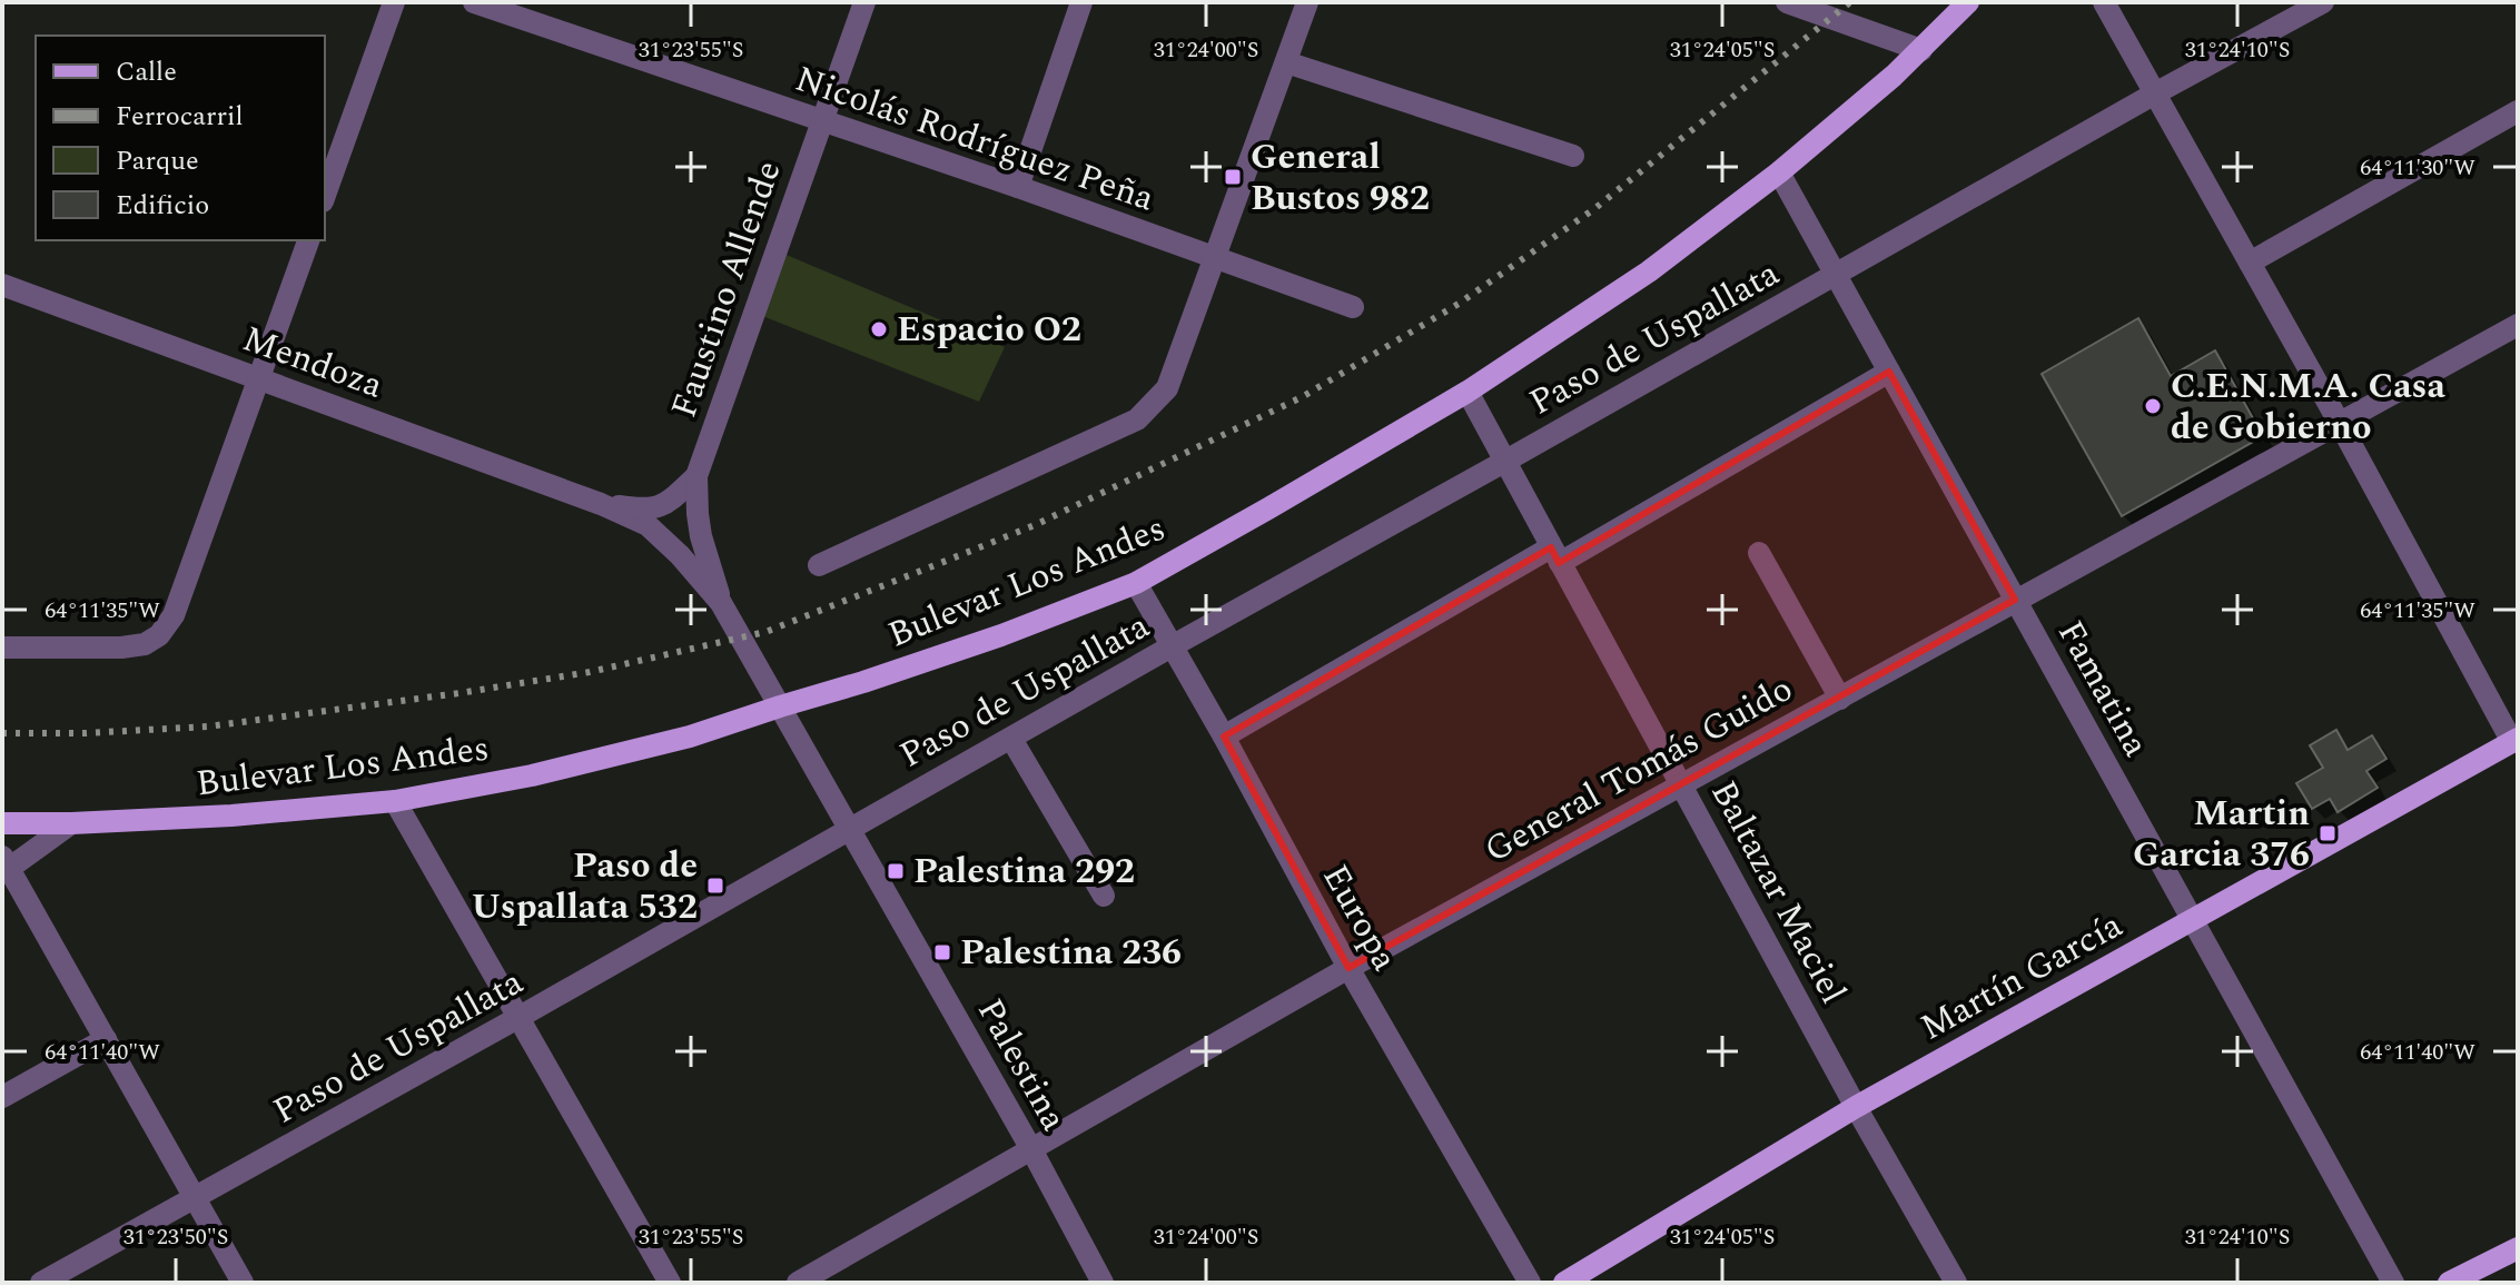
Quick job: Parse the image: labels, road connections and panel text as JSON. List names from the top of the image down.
{
  "streets": {
    "main road": ["Bulevar Los Andes", "Martín García"],
    "street": [
      "Nicolás Rodríguez Peña",
      "Faustino Allende",
      "Paso de Uspallata",
      "Mendoza",
      "Famatina",
      "General Tomás Guido",
      "Baltazar Maciel",
      "Europa",
      "Palestina"
    ]
  },
  "crossings": [
    ["Nicolás Rodríguez Peña", "Faustino Allende"],
    ["Faustino Allende", "Mendoza"],
    ["Faustino Allende", "Palestina"],
    ["Paso de Uspallata", "Famatina"],
    ["Paso de Uspallata", "Baltazar Maciel"],
    ["Paso de Uspallata", "Europa"],
    ["Paso de Uspallata", "Palestina"],
    ["Mendoza", "Palestina"],
    ["Bulevar Los Andes", "Famatina"],
    ["Bulevar Los Andes", "Baltazar Maciel"],
    ["Bulevar Los Andes", "Europa"],
    ["Bulevar Los Andes", "Palestina"],
    ["Famatina", "General Tomás Guido"],
    ["Famatina", "Martín García"],
    ["General Tomás Guido", "Baltazar Maciel"],
    ["General Tomás Guido", "Europa"],
    ["General Tomás Guido", "Palestina"],
    ["Baltazar Maciel", "Martín García"]
  ],
  "places": {
    "transit": [
      "General Bustos 982",
      "Martin Garcia 376",
      "Palestina 292",
      "Paso de Uspallata 532",
      "Palestina 236"
    ],
    "other": ["Espacio O2", "C.E.N.M.A. Casa de Gobierno"]
  },
  "legend": [
    "Calle",
    "Ferrocarril",
    "Parque",
    "Edificio"
  ],
  "coordinates": [
    "31°23'55\"S",
    "31°24'00\"S",
    "31°24'05\"S",
    "31°24'10\"S",
    "64°11'30\"W",
    "64°11'35\"W",
    "64°11'40\"W",
    "31°23'50\"S"
  ]
}
